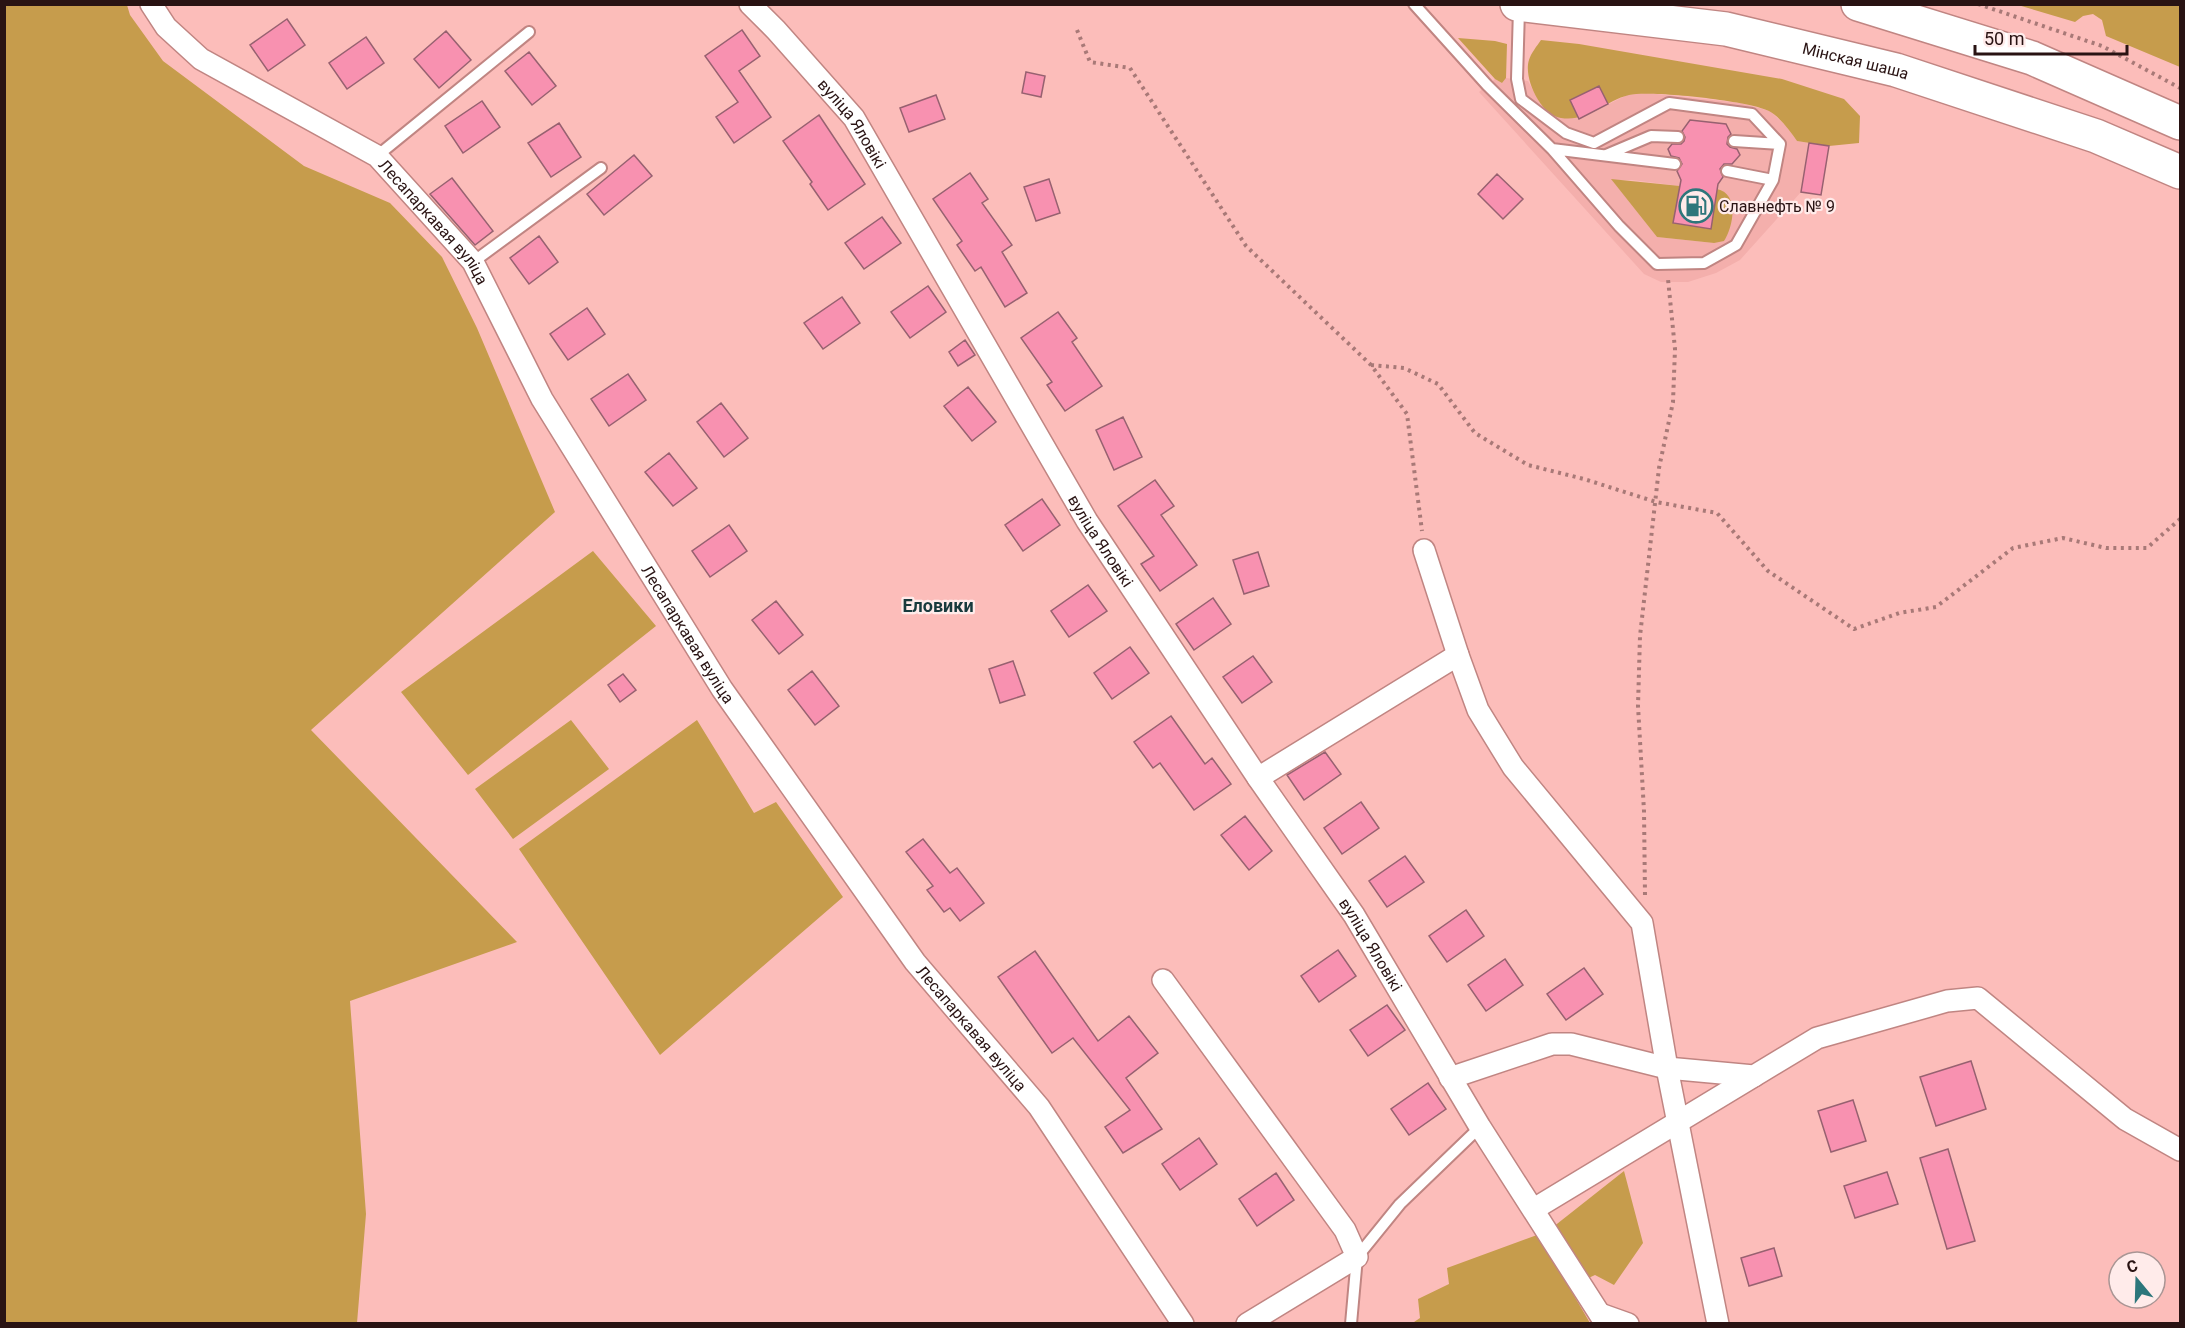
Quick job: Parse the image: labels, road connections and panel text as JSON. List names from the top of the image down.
{
  "streets": {
    "main road": ["Мінская шаша"],
    "street": ["вуліца Яловікі", "Лесапаркавая вуліца"]
  },
  "districts": ["Еловики"],
  "places": {
    "fuel station": ["Славнефть № 9"]
  },
  "scale_bar": "50 m",
  "north": "top"
}
